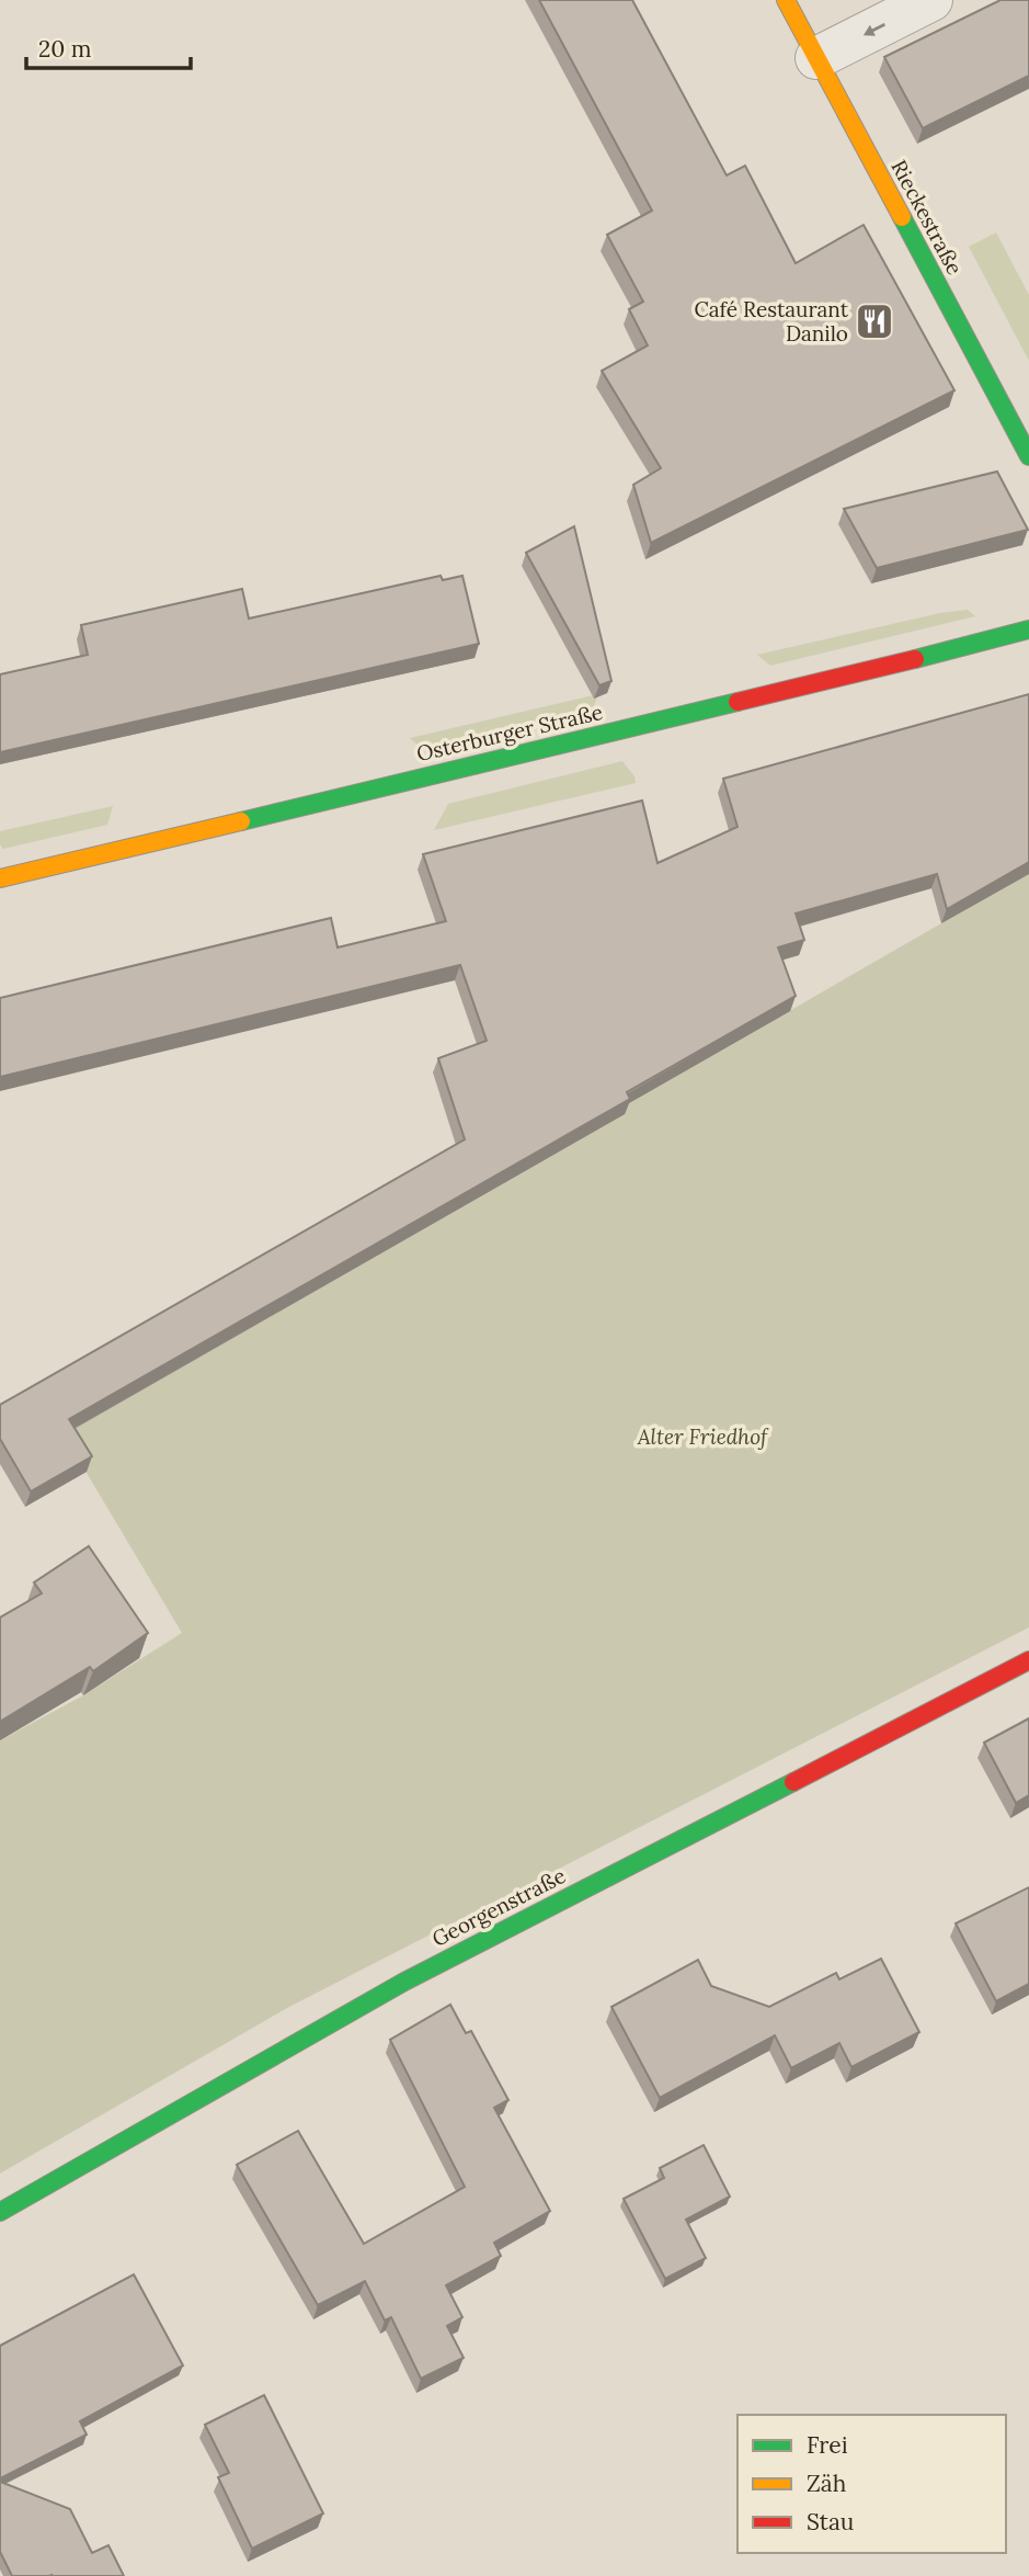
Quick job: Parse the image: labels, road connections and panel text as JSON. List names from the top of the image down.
{
  "streets": {
    "street": ["Rieckestraße", "Osterburger Straße", "Georgenstraße"]
  },
  "parks": ["Alter Friedhof"],
  "places": {
    "restaurant": ["Café Restaurant Danilo"]
  },
  "legend": ["Frei", "Zäh", "Stau"],
  "scale_bar": "20 m"
}
